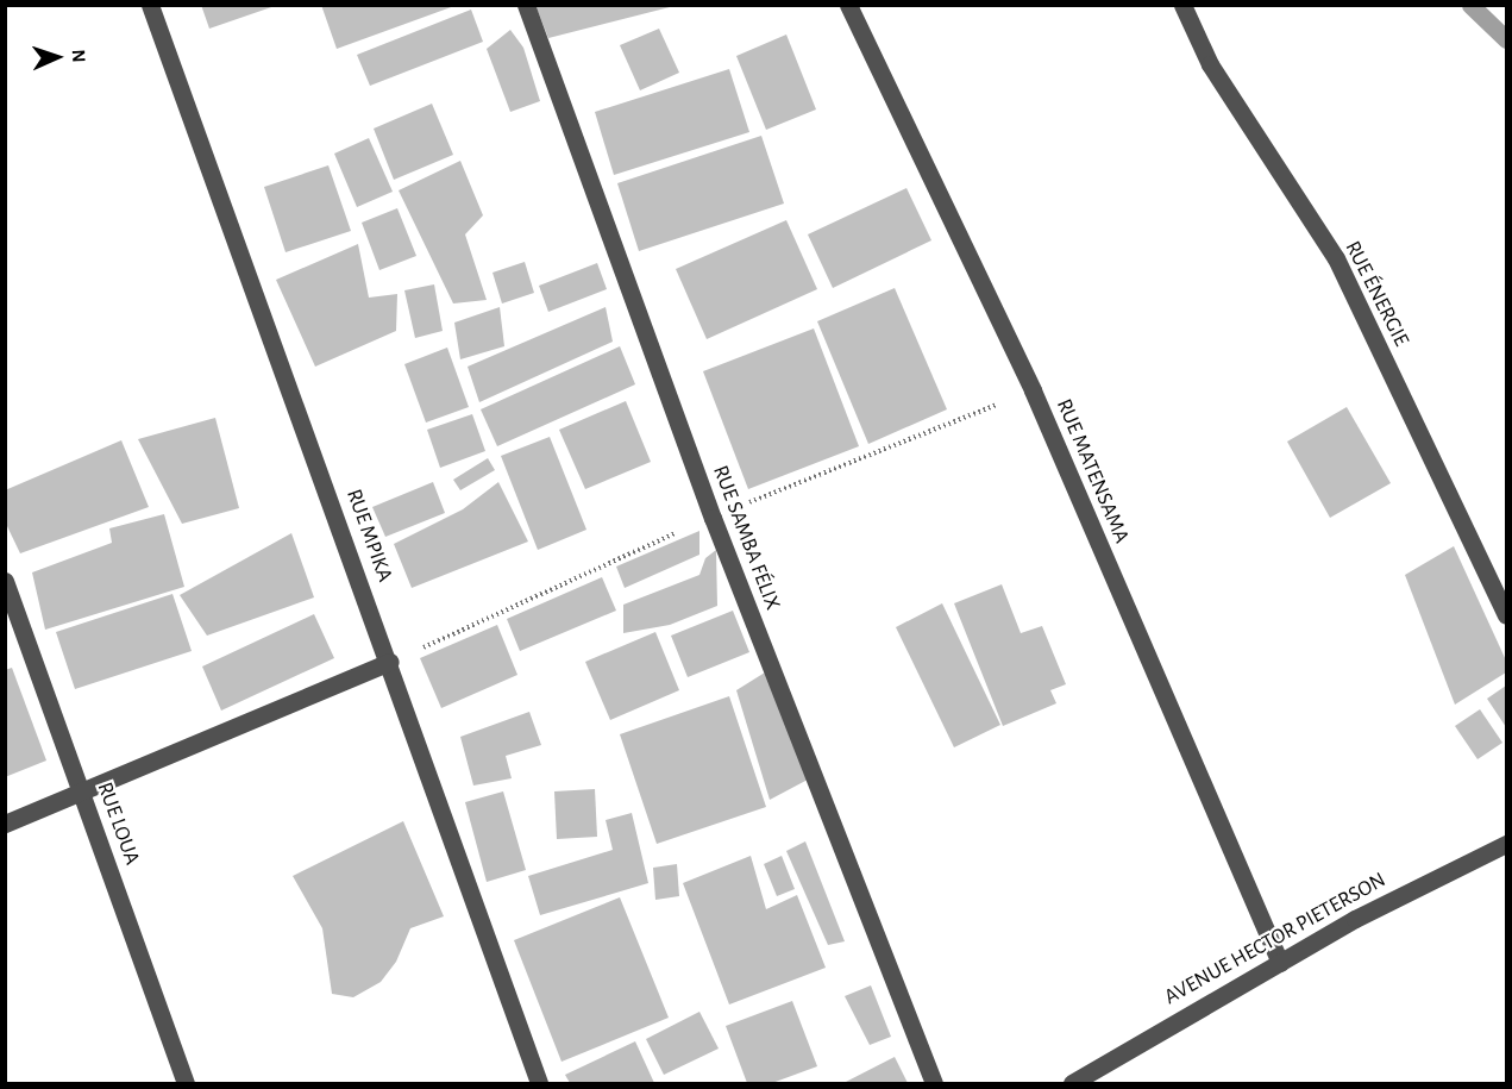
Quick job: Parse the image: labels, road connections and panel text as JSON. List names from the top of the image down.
{
  "streets": {
    "street": [
      "RUE ÉNERGIE",
      "RUE MATENSAMA",
      "RUE MPIKA",
      "RUE SAMBA FÉLIX",
      "RUE LOUA",
      "AVENUE HECTOR PIETERSON"
    ]
  },
  "crossings": [
    ["RUE MATENSAMA", "AVENUE HECTOR PIETERSON"]
  ],
  "north": "right"
}
